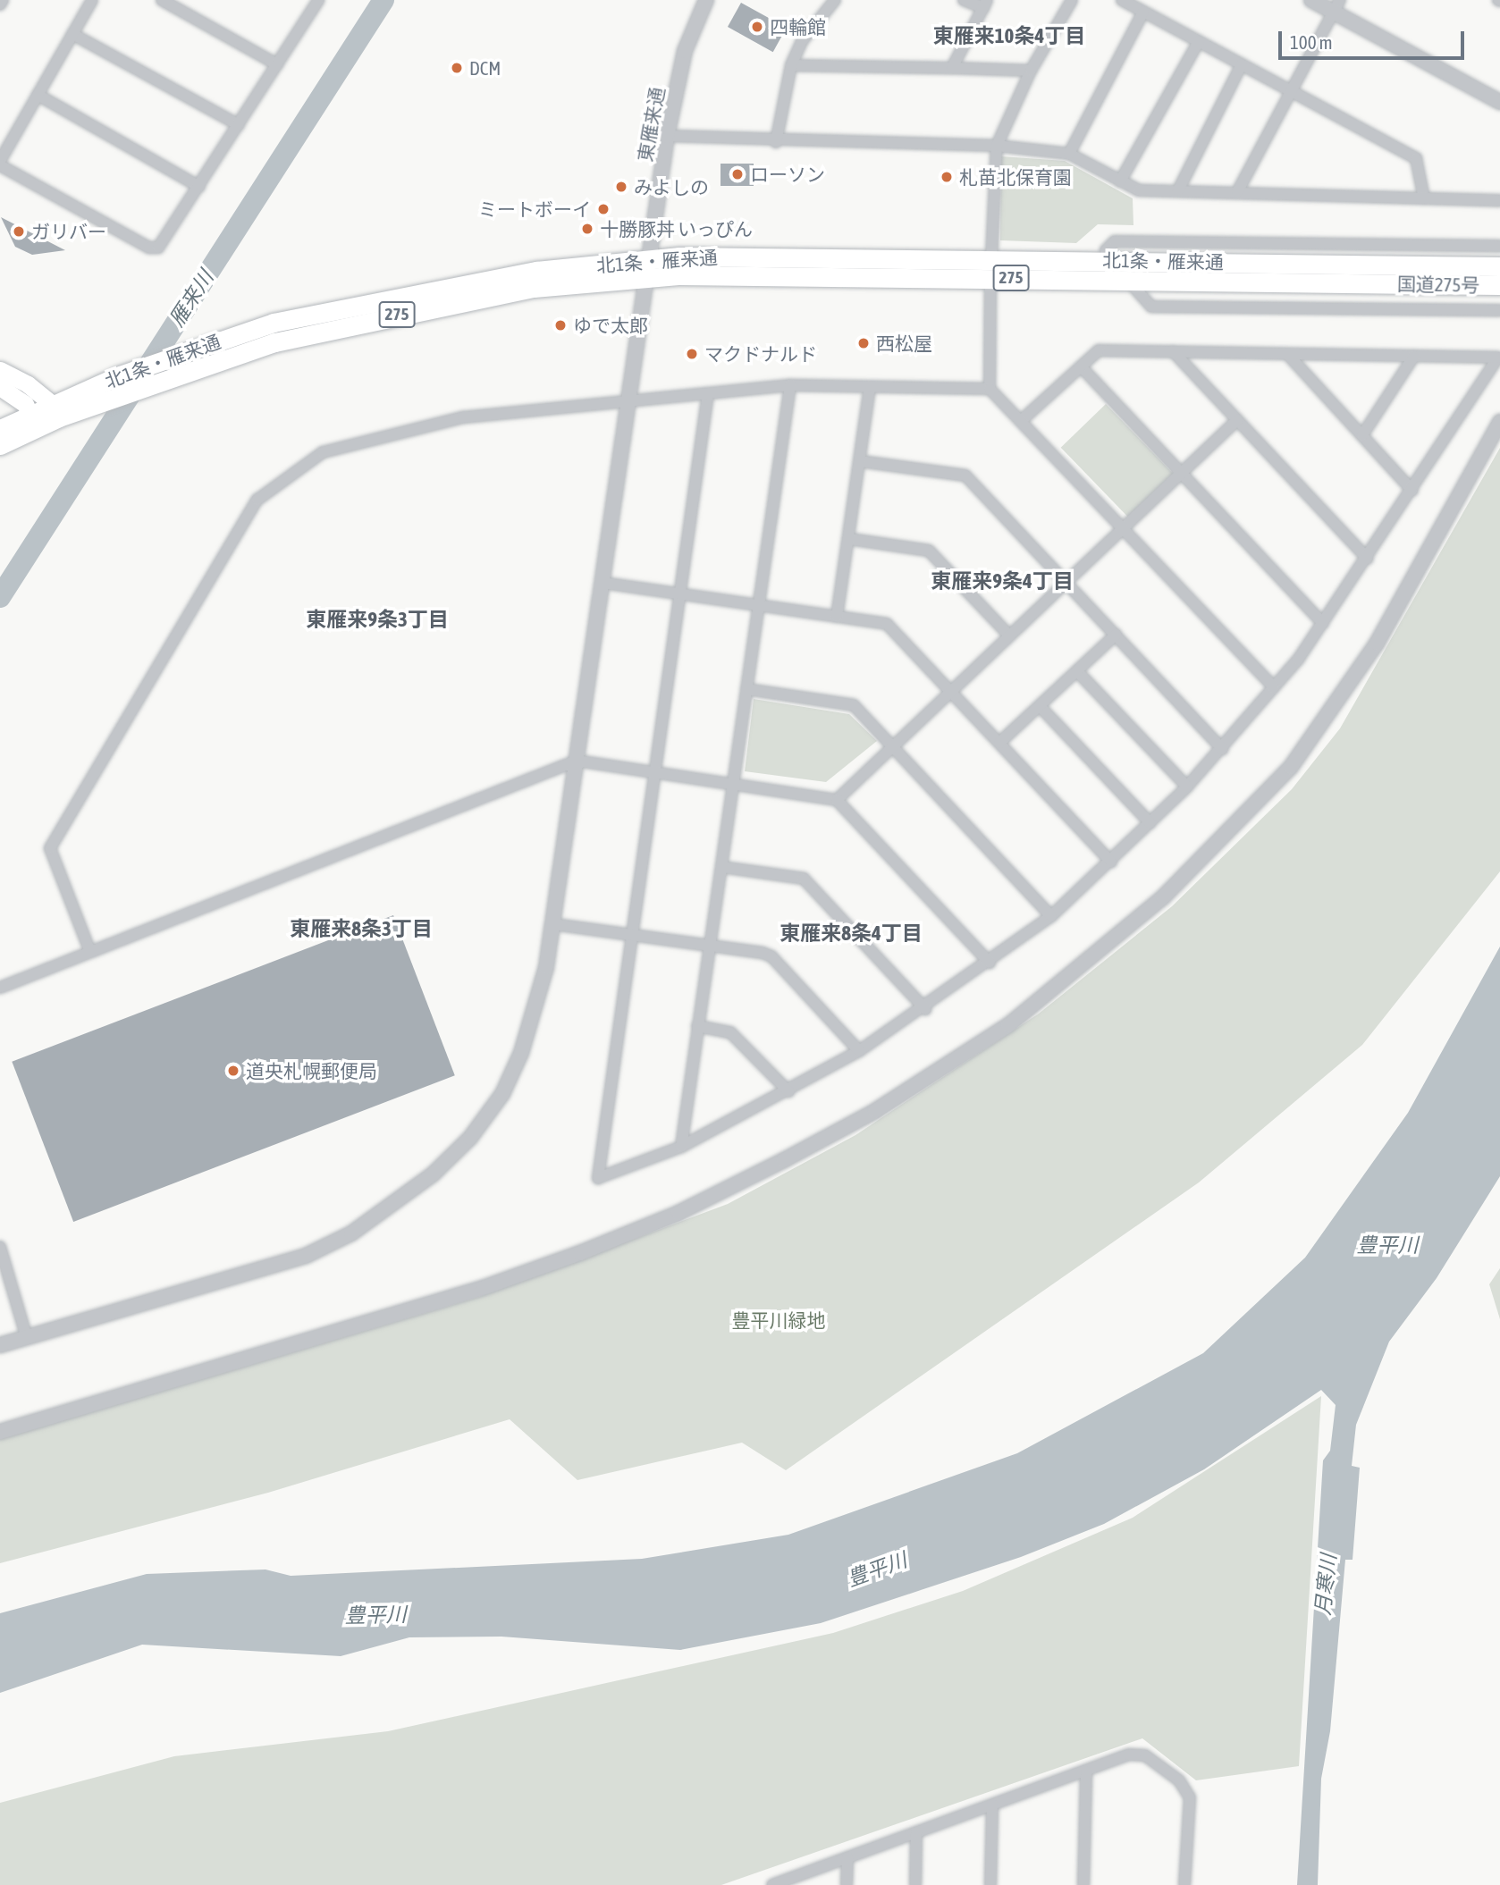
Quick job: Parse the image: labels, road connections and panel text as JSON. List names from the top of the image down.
{
  "streets": {
    "highway": ["北1条・雁来通", "275", "国道275号"],
    "street": ["東雁来通"]
  },
  "crossings": [
    ["東雁来通", "北1条・雁来通"],
    ["北1条・雁来通", "国道275号"]
  ],
  "districts": [
    "東雁来10条4丁目",
    "東雁来9条4丁目",
    "東雁来9条3丁目",
    "東雁来8条3丁目",
    "東雁来8条4丁目"
  ],
  "water": ["雁来川", "豊平川", "月寒川"],
  "parks": ["豊平川緑地"],
  "places": [
    "四輪館",
    "DCM",
    "ローソン",
    "札苗北保育園",
    "みよしの",
    "ミートボーイ",
    "十勝豚丼 いっぴん",
    "ガリバー",
    "ゆで太郎",
    "西松屋",
    "マクドナルド",
    "道央札幌郵便局"
  ],
  "scale_bar": "100 m"
}
